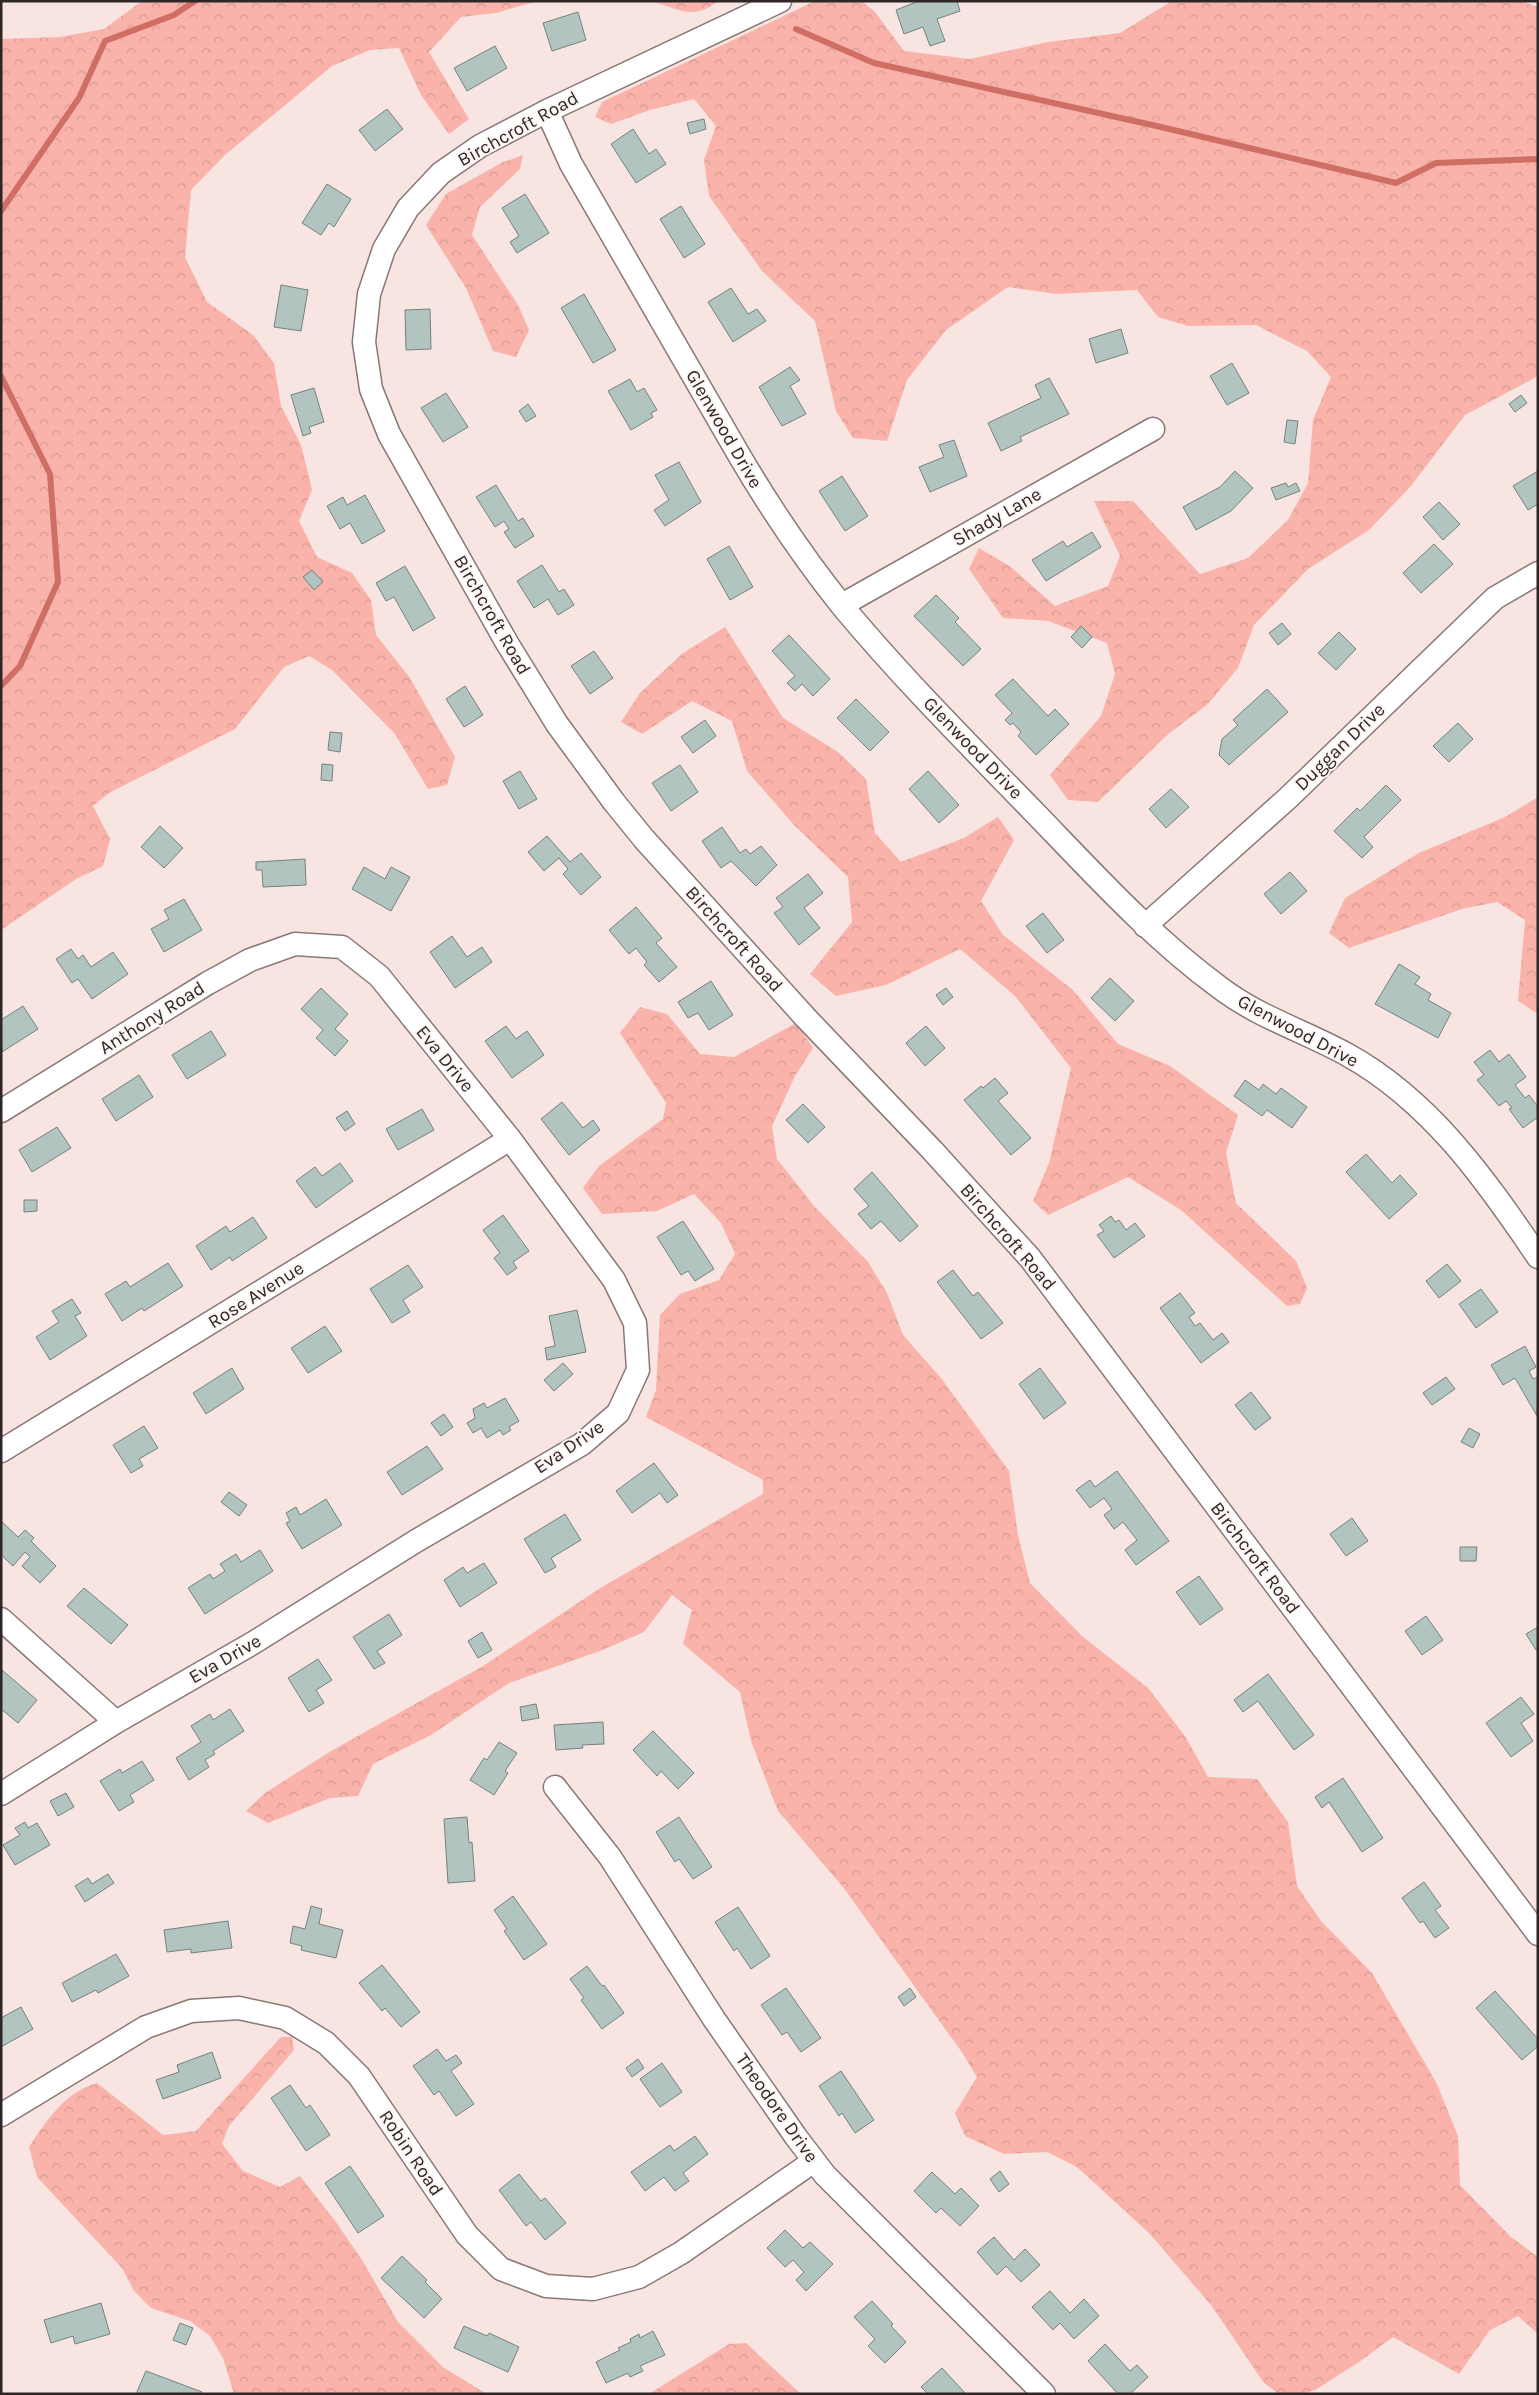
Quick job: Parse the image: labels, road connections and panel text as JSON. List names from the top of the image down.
{
  "streets": {
    "street": [
      "Birchcroft Road",
      "Glenwood Drive",
      "Shady Lane",
      "Duggan Drive",
      "Anthony Road",
      "Eva Drive",
      "Rose Avenue",
      "Theodore Drive",
      "Robin Road"
    ]
  },
  "crossings": [
    ["Birchcroft Road", "Glenwood Drive"],
    ["Glenwood Drive", "Shady Lane"],
    ["Glenwood Drive", "Duggan Drive"],
    ["Anthony Road", "Eva Drive"],
    ["Eva Drive", "Rose Avenue"],
    ["Theodore Drive", "Robin Road"]
  ]
}
